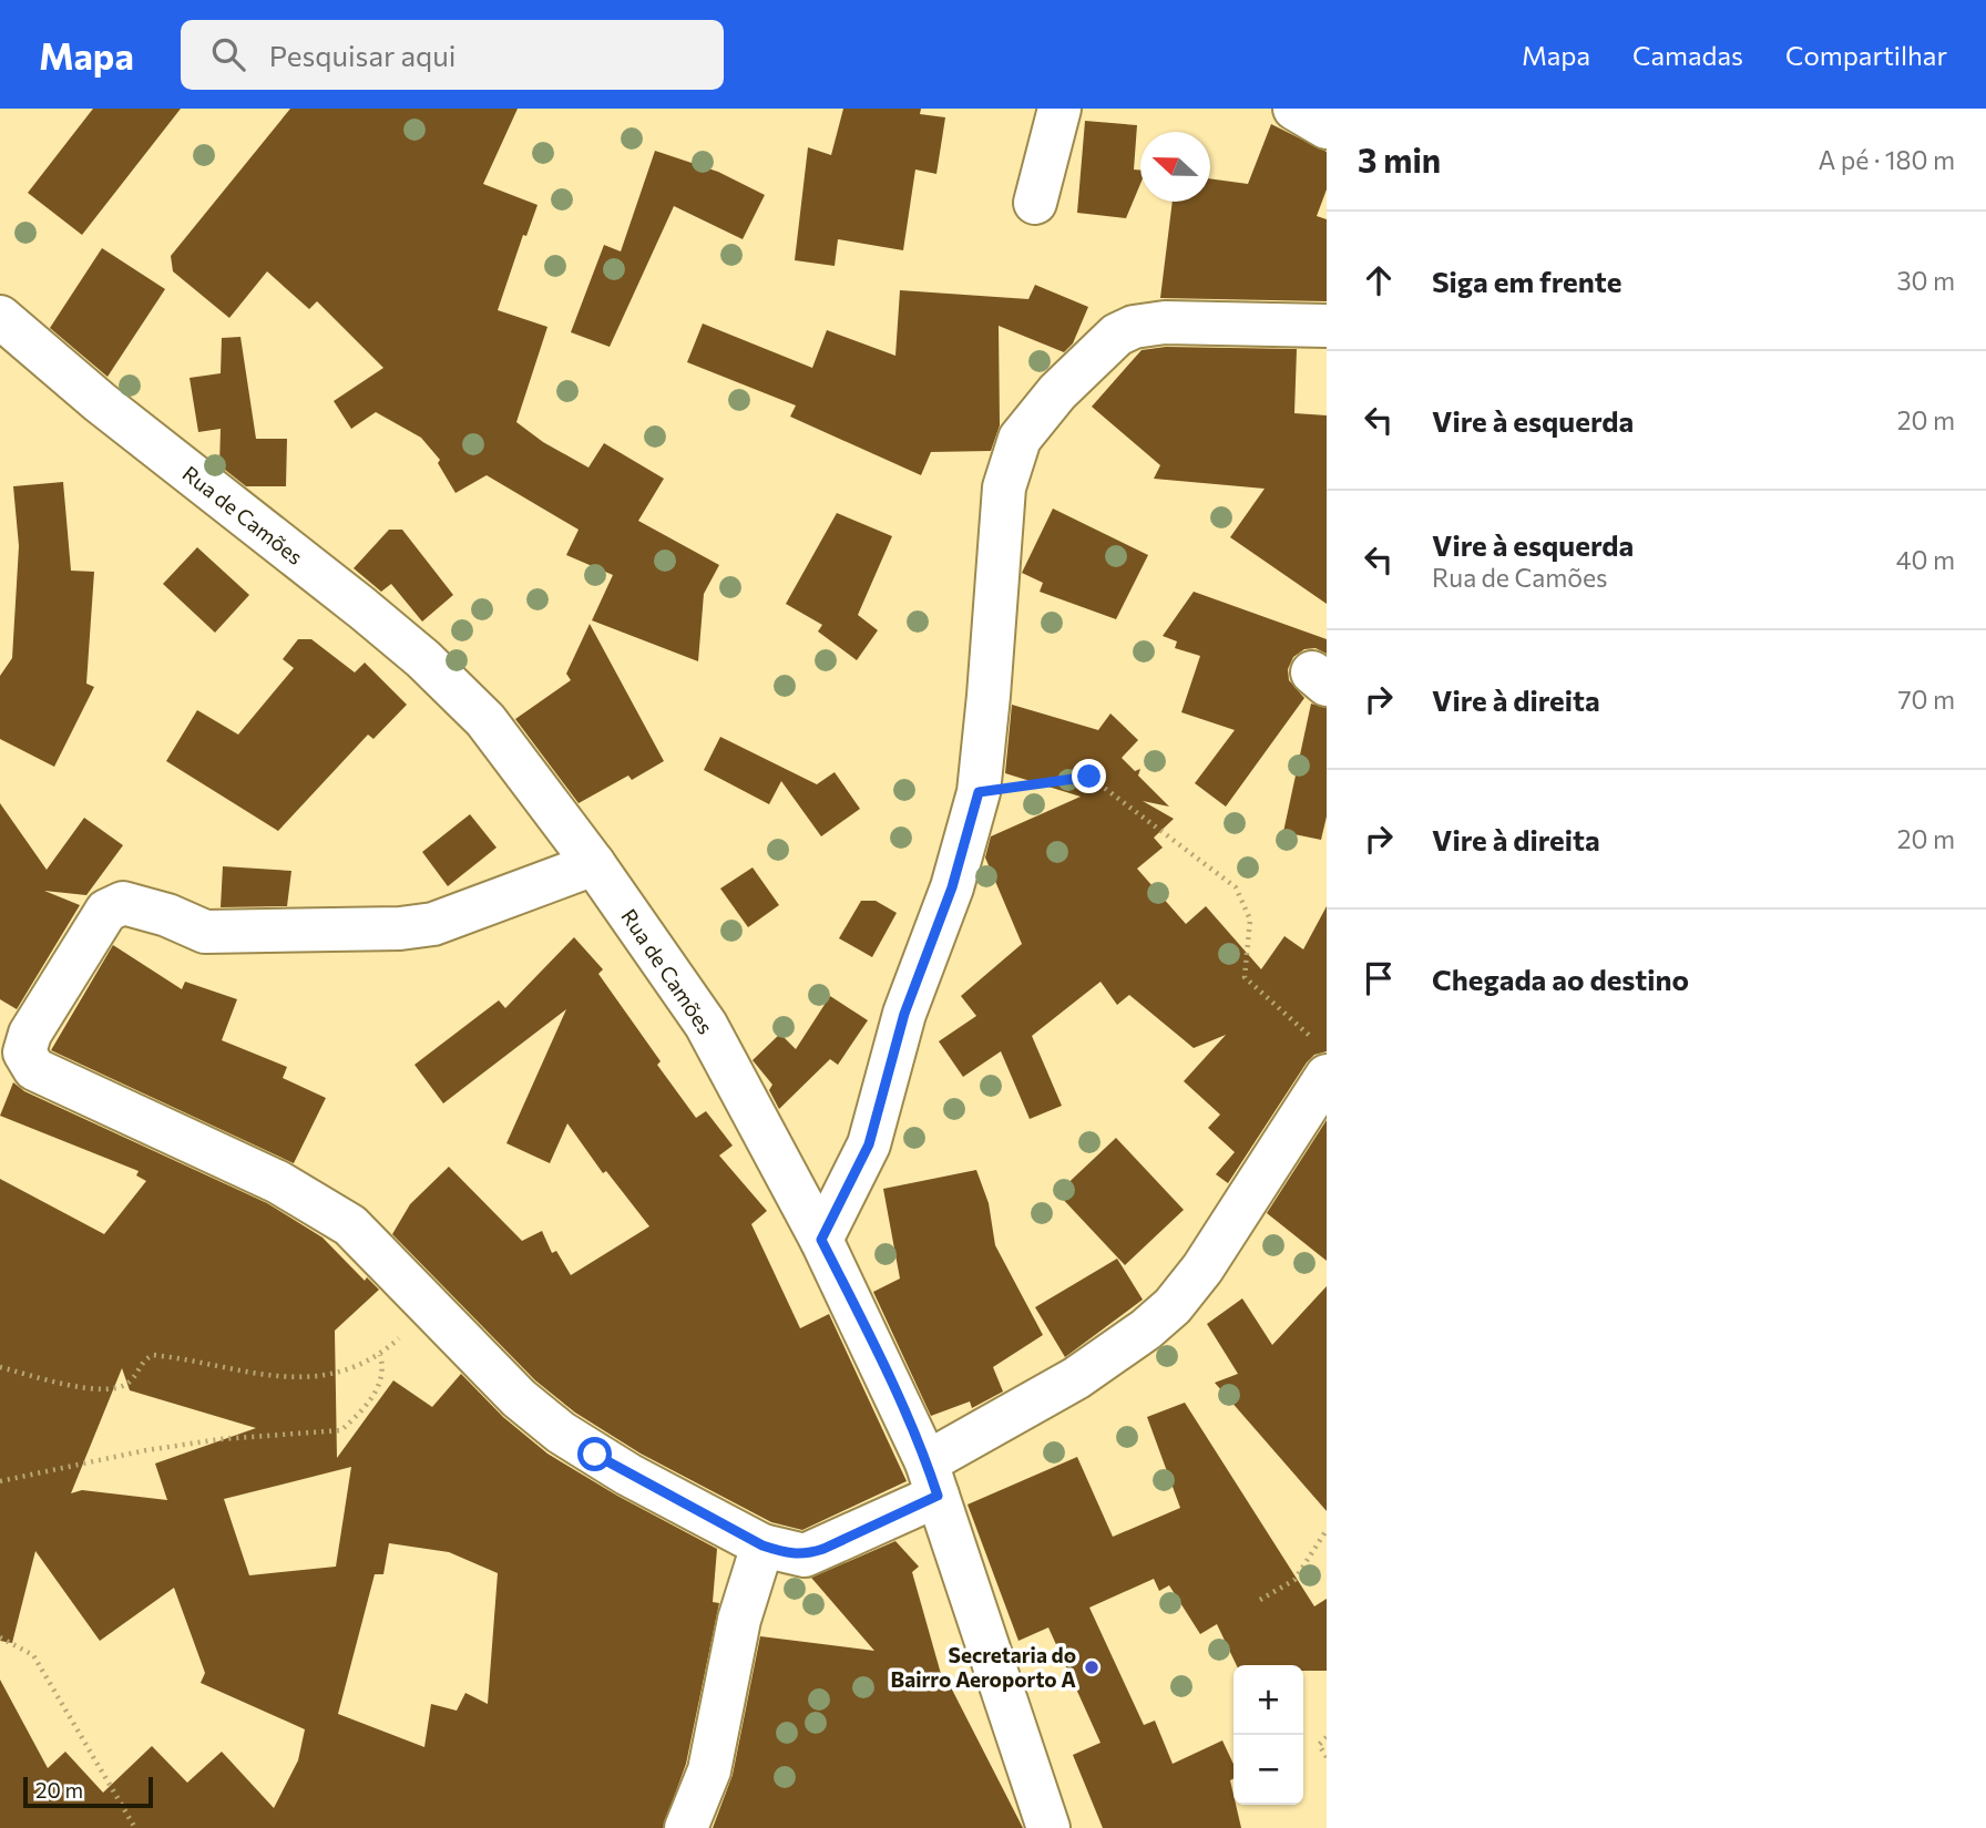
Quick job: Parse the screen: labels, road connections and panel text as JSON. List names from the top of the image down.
{
  "streets": {
    "street": ["Rua de Camões"]
  },
  "places": ["Secretaria do Bairro Aeroporto A"],
  "scale_bar": "20 m",
  "north": "left",
  "page": {
    "header": "Mapa",
    "search": "Pesquisar aqui",
    "nav": ["Mapa", "Camadas", "Compartilhar"],
    "heading": ["3 min", "A pé · 180 m"],
    "list": [
      ["Siga em frente", "30 m"],
      ["Vire à esquerda", "20 m"],
      ["Vire à esquerda", "Rua de Camões", "40 m"],
      ["Vire à direita", "70 m"],
      ["Vire à direita", "20 m"],
      "Chegada ao destino"
    ],
    "map_buttons": ["+", "−"],
    "scale": "20 m"
  }
}
